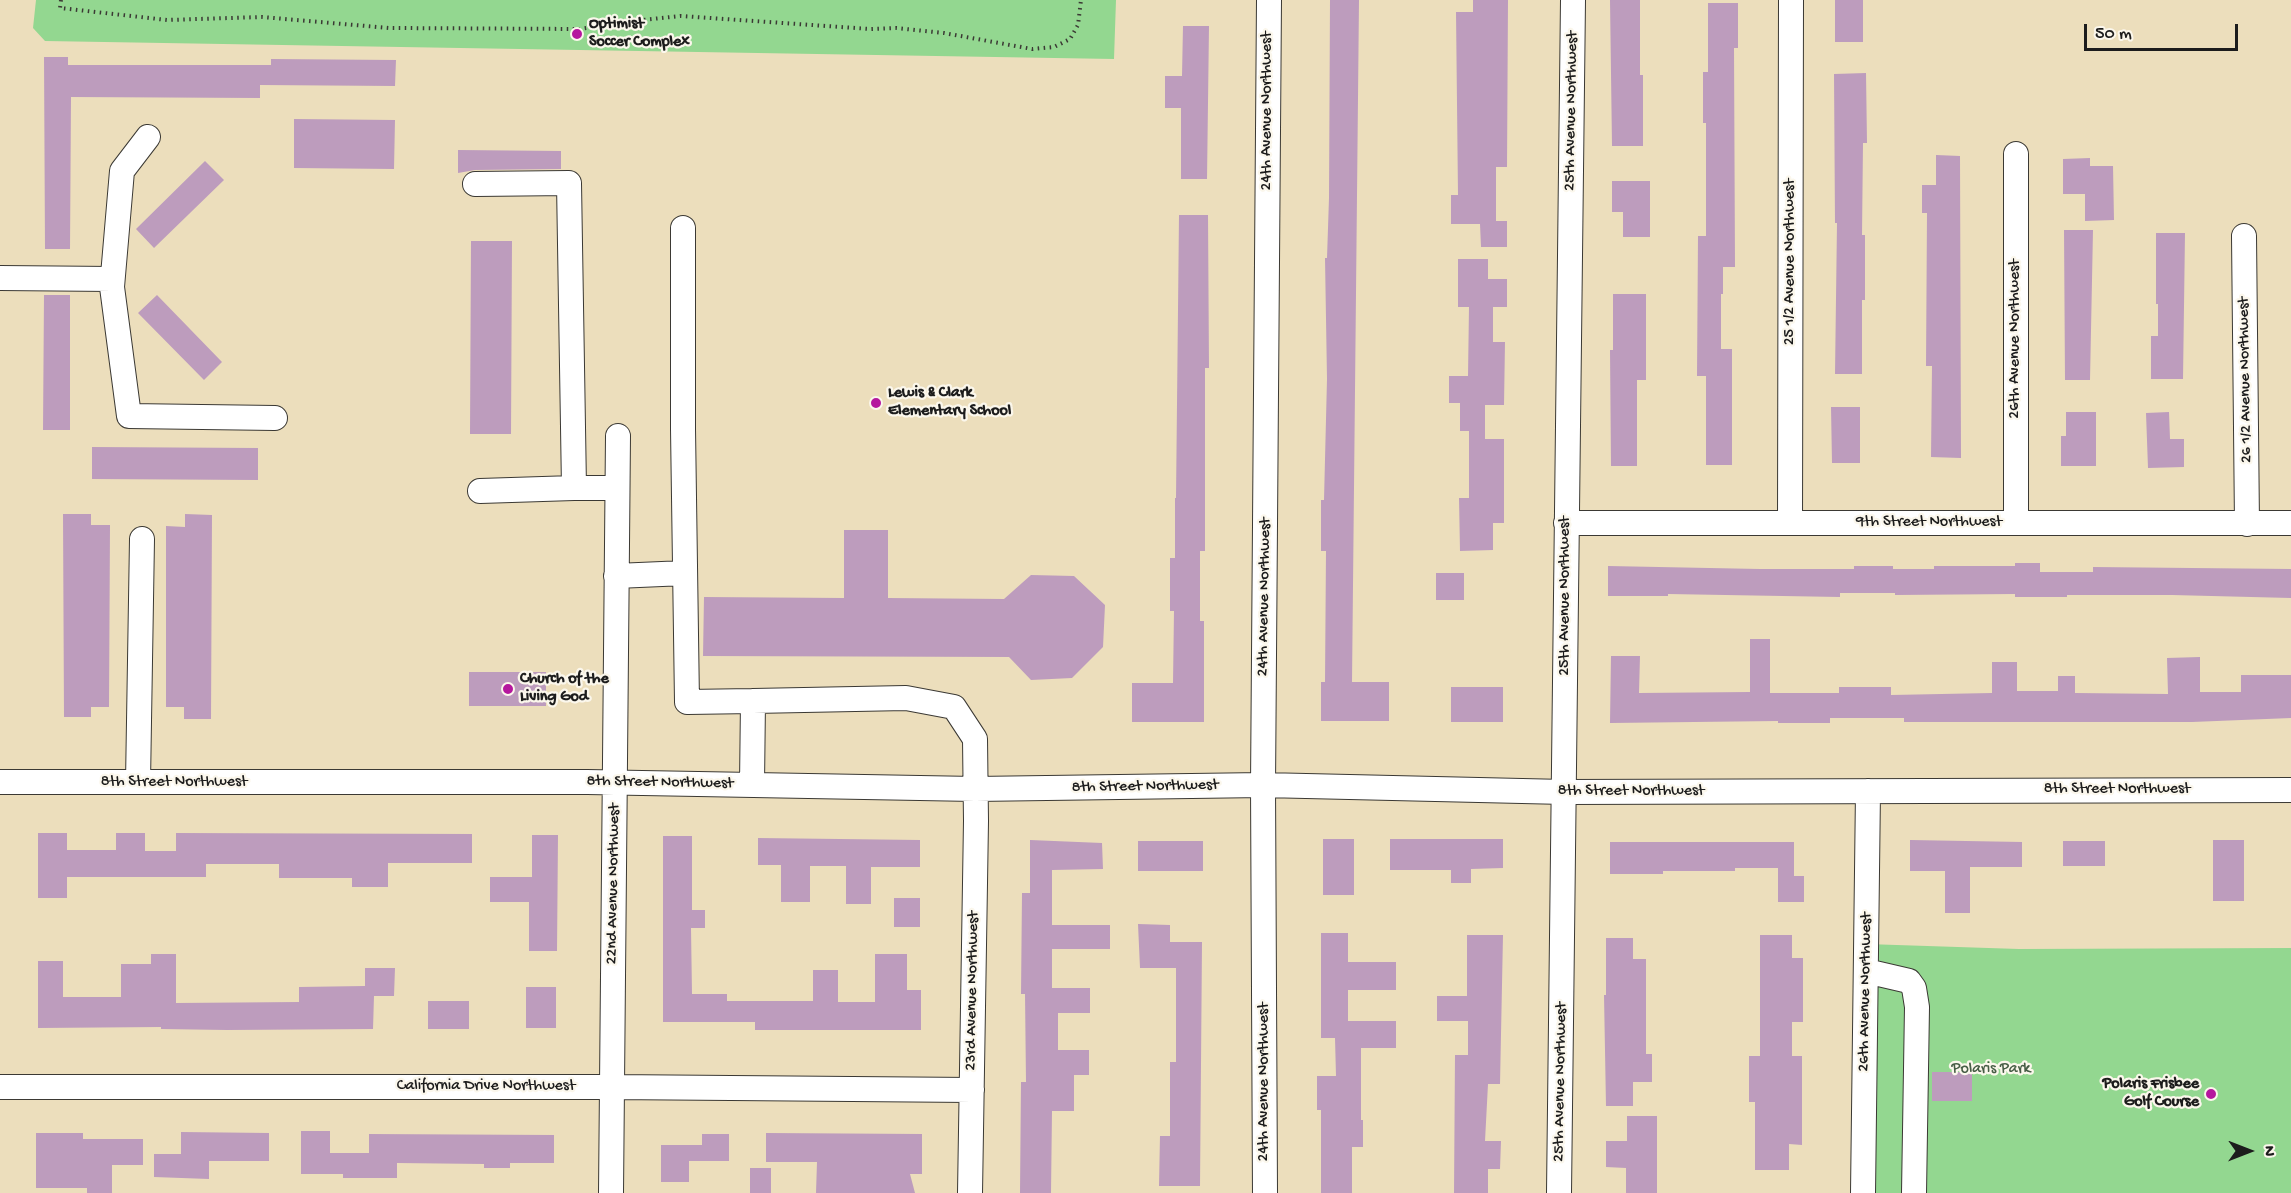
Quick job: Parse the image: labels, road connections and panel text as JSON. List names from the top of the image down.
{
  "streets": {
    "street": [
      "24th Avenue Northwest",
      "25th Avenue Northwest",
      "25 1/2 Avenue Northwest",
      "26th Avenue Northwest",
      "26 1/2 Avenue Northwest",
      "9th Street Northwest",
      "8th Street Northwest",
      "22nd Avenue Northwest",
      "23rd Avenue Northwest",
      "California Drive Northwest"
    ]
  },
  "crossings": [
    ["24th Avenue Northwest", "8th Street Northwest"],
    ["25th Avenue Northwest", "9th Street Northwest"],
    ["25th Avenue Northwest", "8th Street Northwest"],
    ["25 1/2 Avenue Northwest", "9th Street Northwest"],
    ["26th Avenue Northwest", "9th Street Northwest"],
    ["26th Avenue Northwest", "8th Street Northwest"],
    ["26 1/2 Avenue Northwest", "9th Street Northwest"],
    ["8th Street Northwest", "22nd Avenue Northwest"],
    ["8th Street Northwest", "23rd Avenue Northwest"],
    ["22nd Avenue Northwest", "California Drive Northwest"],
    ["23rd Avenue Northwest", "California Drive Northwest"]
  ],
  "parks": ["Polaris Park"],
  "places": [
    "Optimist Soccer Complex",
    "Lewis & Clark Elementary School",
    "Church of the Living God",
    "Polaris Frisbee Golf Course"
  ],
  "scale_bar": "50 m",
  "north": "right"
}
